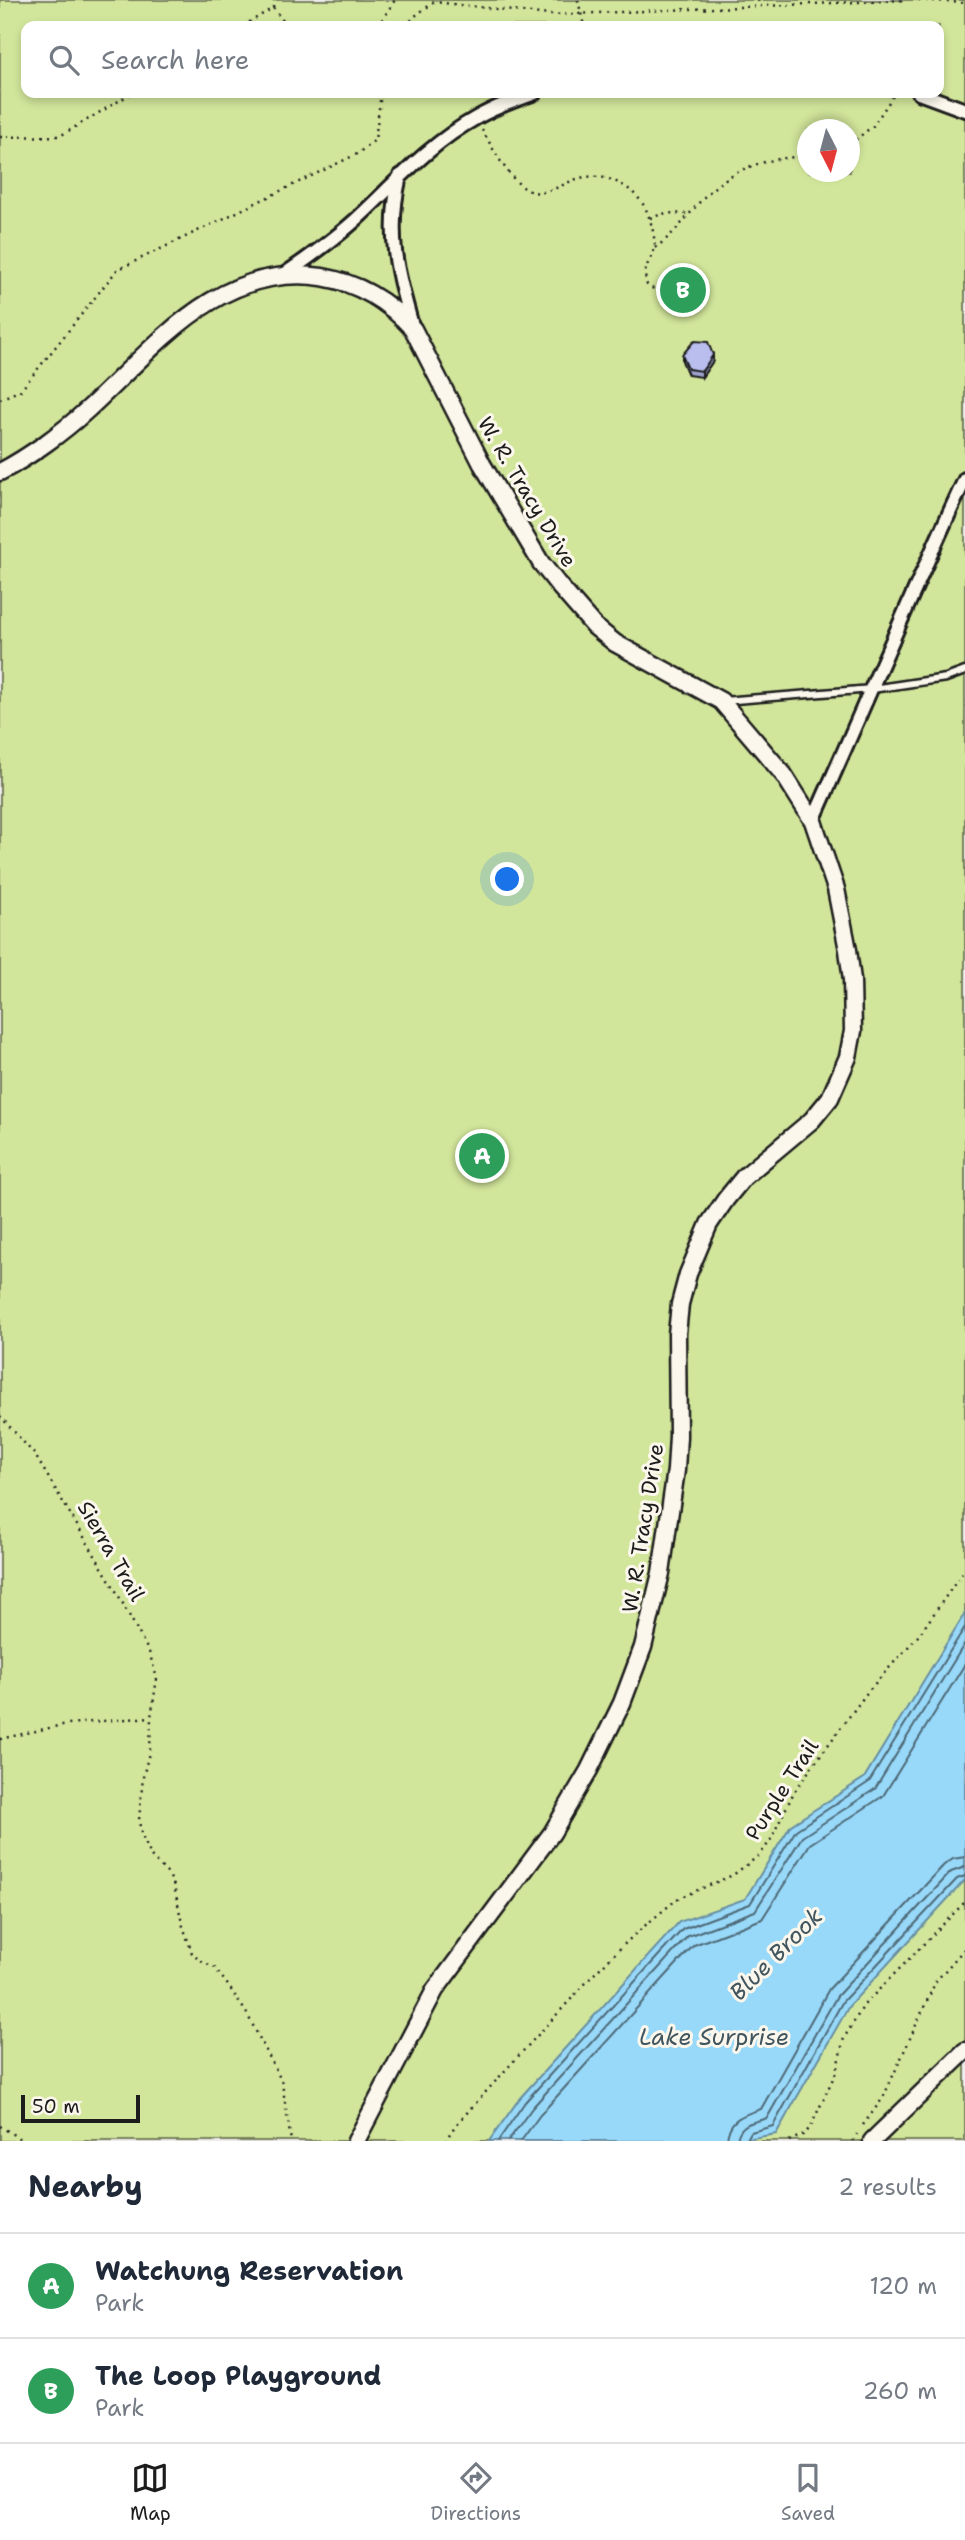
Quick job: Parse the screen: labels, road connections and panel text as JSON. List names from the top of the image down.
{
  "streets": {
    "street": ["W. R. Tracy Drive"],
    "path": ["Sierra Trail", "Purple Trail"]
  },
  "water": ["Blue Brook", "Lake Surprise"],
  "scale_bar": "50 m",
  "north": "bottom",
  "page": {
    "search": "Search here",
    "pins": ["B", "A"],
    "scale": "50 m",
    "heading": ["Nearby", "2 results"],
    "list": [
      {
        "mark": "A",
        "name": "Watchung Reservation",
        "note": "Park",
        "value": "120 m"
      },
      {
        "mark": "B",
        "name": "The Loop Playground",
        "note": "Park",
        "value": "260 m"
      }
    ],
    "nav": ["Map", "Directions", "Saved"]
  }
}
